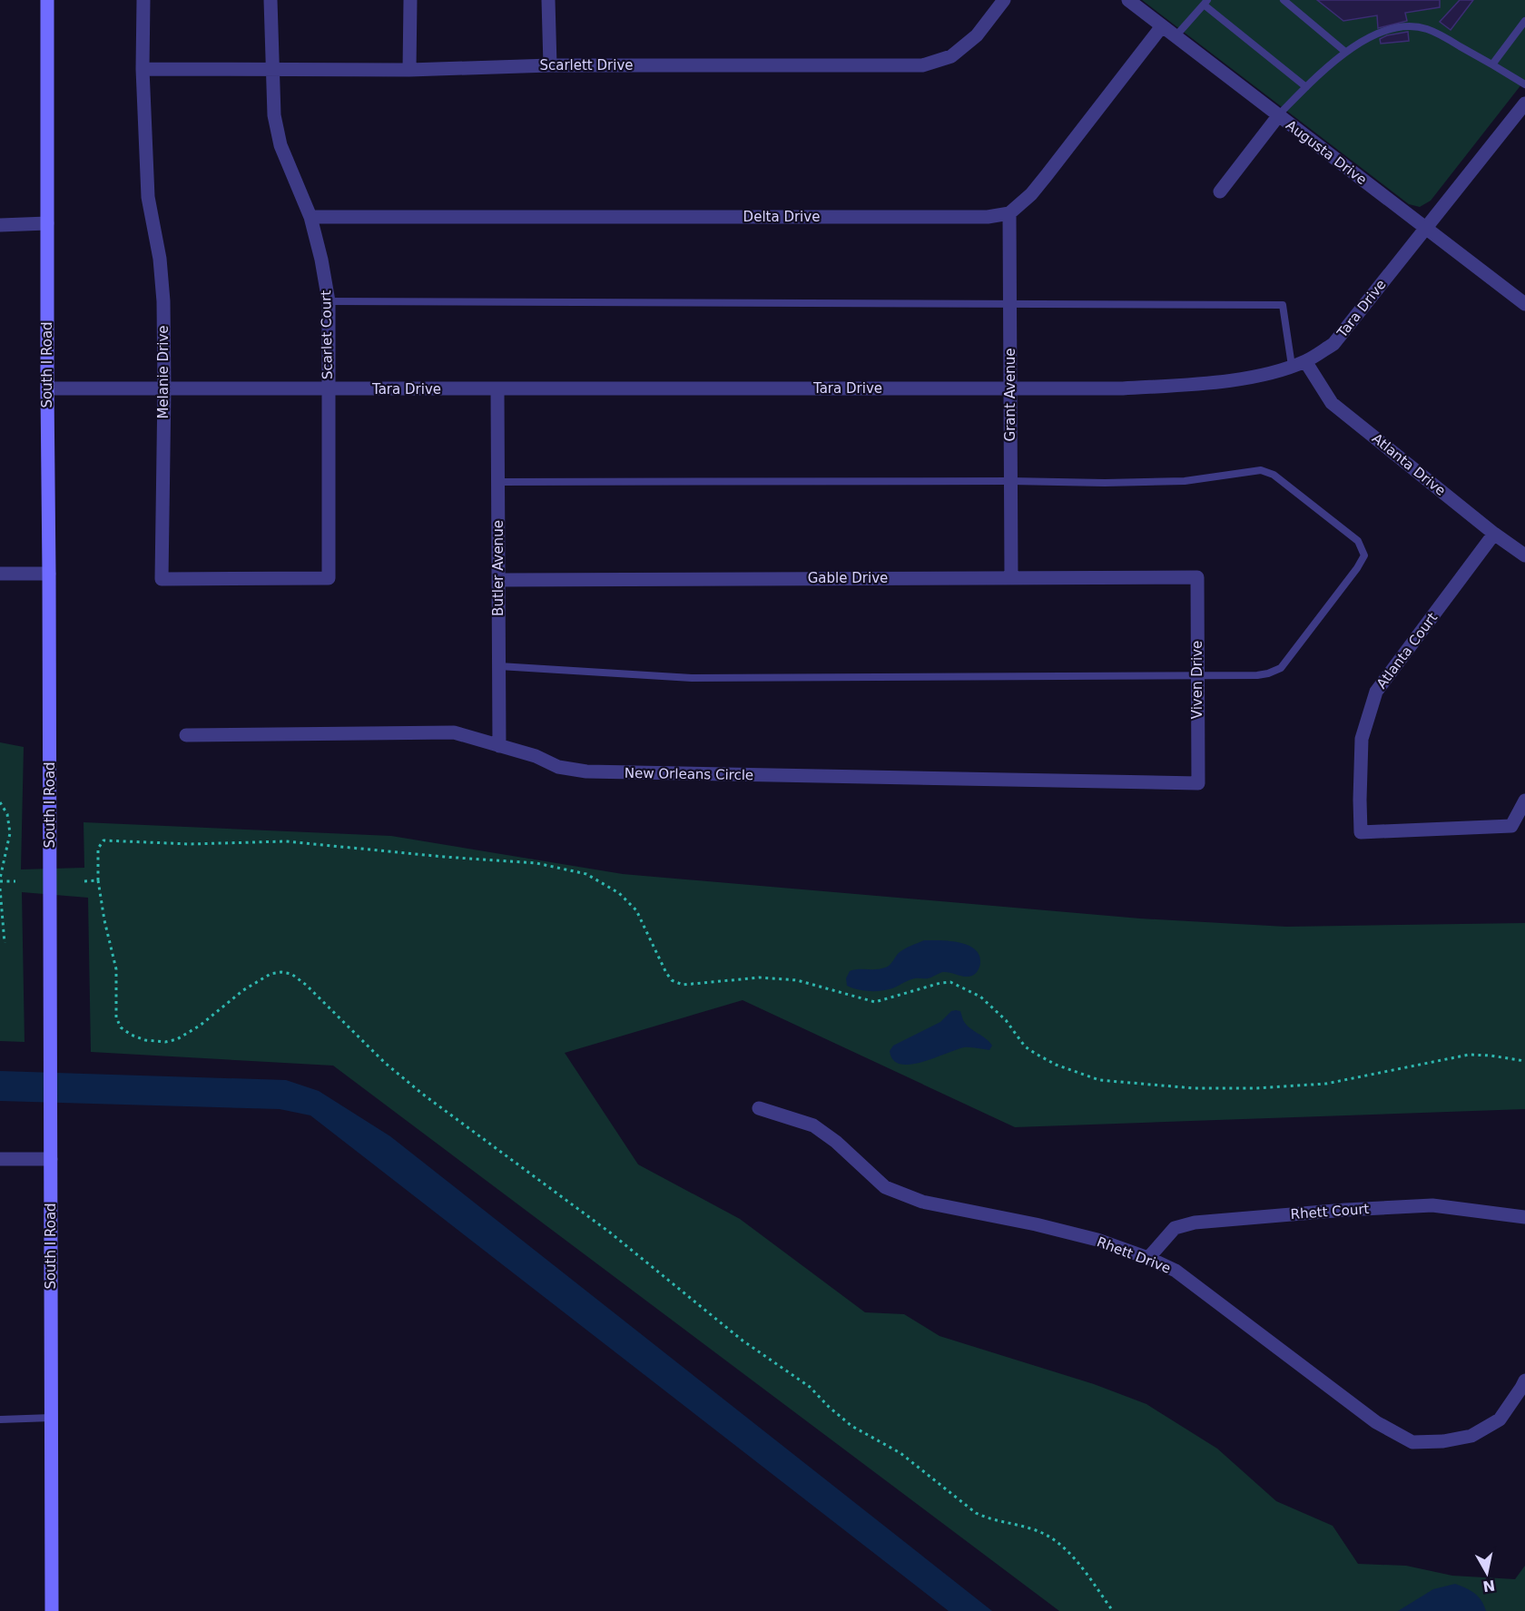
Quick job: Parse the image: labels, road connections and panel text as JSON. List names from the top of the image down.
{
  "streets": {
    "main road": ["South I Road"],
    "street": [
      "Scarlett Drive",
      "Augusta Drive",
      "Delta Drive",
      "Tara Drive",
      "Scarlet Court",
      "Melanie Drive",
      "Grant Avenue",
      "Atlanta Drive",
      "Butler Avenue",
      "Gable Drive",
      "Atlanta Court",
      "Viven Drive",
      "New Orleans Circle",
      "Rhett Court",
      "Rhett Drive"
    ]
  },
  "crossings": [
    ["Scarlett Drive", "Scarlet Court"],
    ["Scarlett Drive", "Melanie Drive"],
    ["Augusta Drive", "Tara Drive"],
    ["Delta Drive", "Scarlet Court"],
    ["Delta Drive", "Grant Avenue"],
    ["Tara Drive", "Scarlet Court"],
    ["Tara Drive", "South I Road"],
    ["Tara Drive", "Melanie Drive"],
    ["Tara Drive", "Grant Avenue"],
    ["Tara Drive", "Atlanta Drive"],
    ["Tara Drive", "Butler Avenue"],
    ["Scarlet Court", "Melanie Drive"],
    ["Grant Avenue", "Gable Drive"],
    ["Atlanta Drive", "Atlanta Court"],
    ["Butler Avenue", "Gable Drive"],
    ["Butler Avenue", "New Orleans Circle"],
    ["Gable Drive", "Viven Drive"],
    ["Viven Drive", "New Orleans Circle"],
    ["Rhett Court", "Rhett Drive"]
  ],
  "north": "bottom"
}
